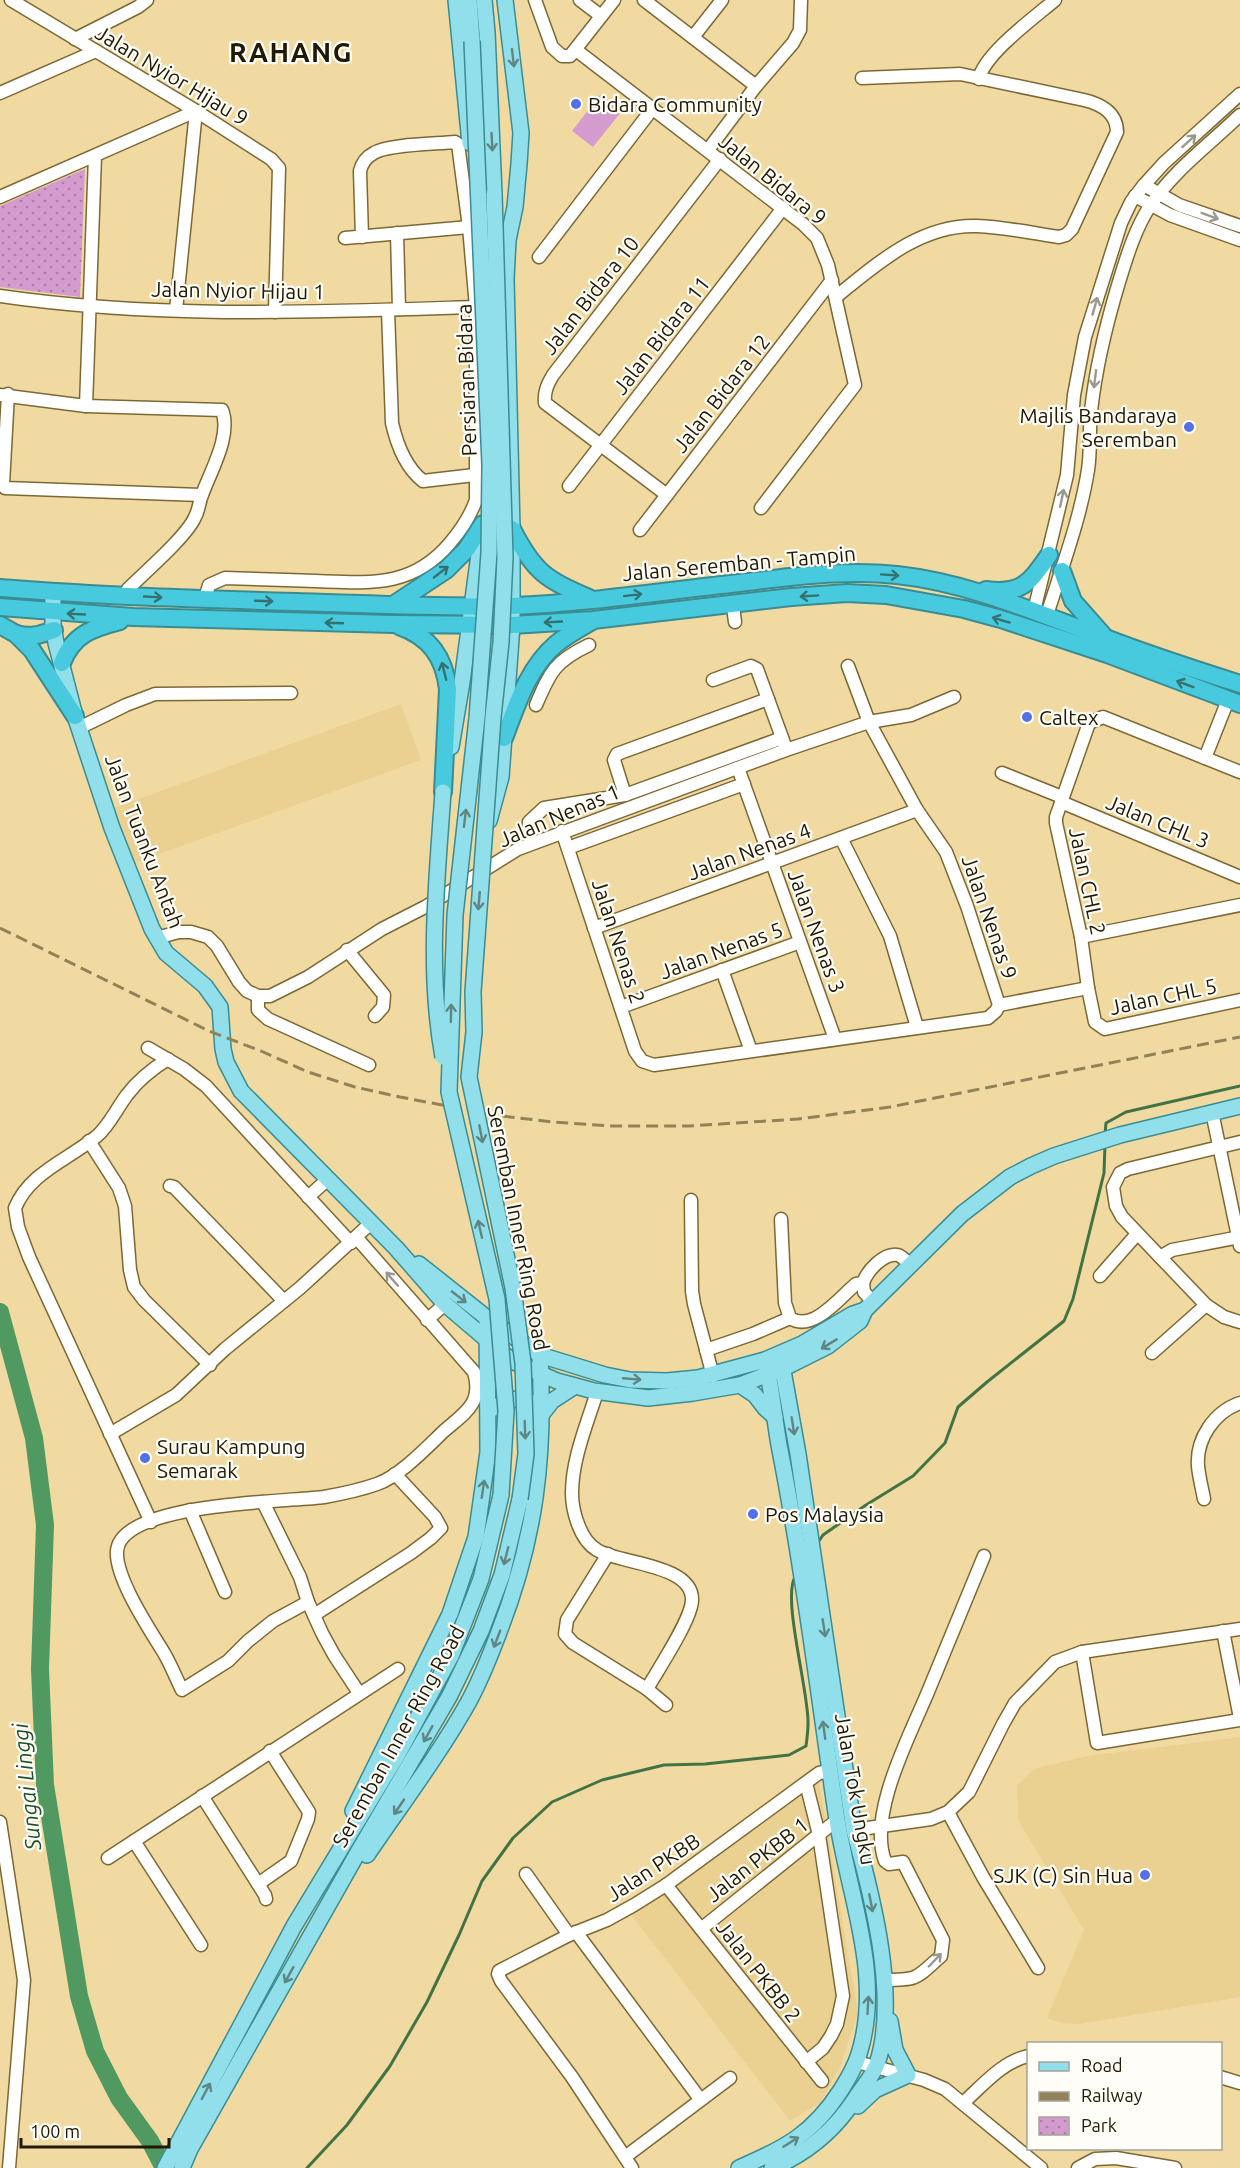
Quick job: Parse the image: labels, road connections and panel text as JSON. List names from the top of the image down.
{
  "streets": {
    "highway": ["Jalan Seremban - Tampin"],
    "main road": [
      "Persiaran Bidara",
      "Jalan Tuanku Antah",
      "Seremban Inner Ring Road",
      "Jalan Tok Ungku"
    ],
    "street": [
      "Jalan Nyior Hijau 9",
      "Jalan Bidara 9",
      "Jalan Nyior Hijau 1",
      "Jalan Bidara 10",
      "Jalan Bidara 11",
      "Jalan Bidara 12",
      "Jalan Nenas 1",
      "Jalan CHL 3",
      "Jalan Nenas 4",
      "Jalan CHL 2",
      "Jalan Nenas 9",
      "Jalan Nenas 3",
      "Jalan Nenas 2",
      "Jalan Nenas 5",
      "Jalan CHL 5",
      "Jalan PKBB 1",
      "Jalan PKBB",
      "Jalan PKBB 2"
    ]
  },
  "crossings": [
    ["Jalan Nyior Hijau 9", "Jalan Nyior Hijau 1"],
    ["Jalan Bidara 9", "Jalan Bidara 10"],
    ["Jalan Bidara 9", "Jalan Bidara 11"],
    ["Jalan Bidara 9", "Jalan Bidara 12"],
    ["Jalan Bidara 10", "Jalan Bidara 11"],
    ["Persiaran Bidara", "Jalan Seremban - Tampin"],
    ["Persiaran Bidara", "Seremban Inner Ring Road"],
    ["Jalan Nenas 1", "Jalan Nenas 9"],
    ["Jalan Nenas 1", "Jalan Nenas 3"],
    ["Jalan Nenas 1", "Jalan Nenas 2"],
    ["Jalan CHL 3", "Jalan CHL 2"],
    ["Jalan Nenas 4", "Jalan Nenas 9"],
    ["Jalan Nenas 4", "Jalan Nenas 3"],
    ["Jalan Nenas 4", "Jalan Nenas 2"],
    ["Jalan CHL 2", "Jalan CHL 5"],
    ["Jalan Nenas 9", "Jalan Nenas 3"],
    ["Jalan Nenas 9", "Jalan Nenas 2"],
    ["Jalan Nenas 3", "Jalan Nenas 5"],
    ["Jalan Nenas 2", "Jalan Nenas 5"],
    ["Jalan Tok Ungku", "Jalan PKBB 1"],
    ["Jalan Tok Ungku", "Jalan PKBB"],
    ["Jalan PKBB 1", "Jalan PKBB 2"],
    ["Jalan PKBB", "Jalan PKBB 2"]
  ],
  "districts": ["RAHANG"],
  "water": ["Sungai Linggi"],
  "places": [
    "Bidara Community",
    "Majlis Bandaraya Seremban",
    "Caltex",
    "Surau Kampung Semarak",
    "Pos Malaysia",
    "SJK (C) Sin Hua"
  ],
  "legend": ["Road", "Railway", "Park"],
  "scale_bar": "100 m"
}
